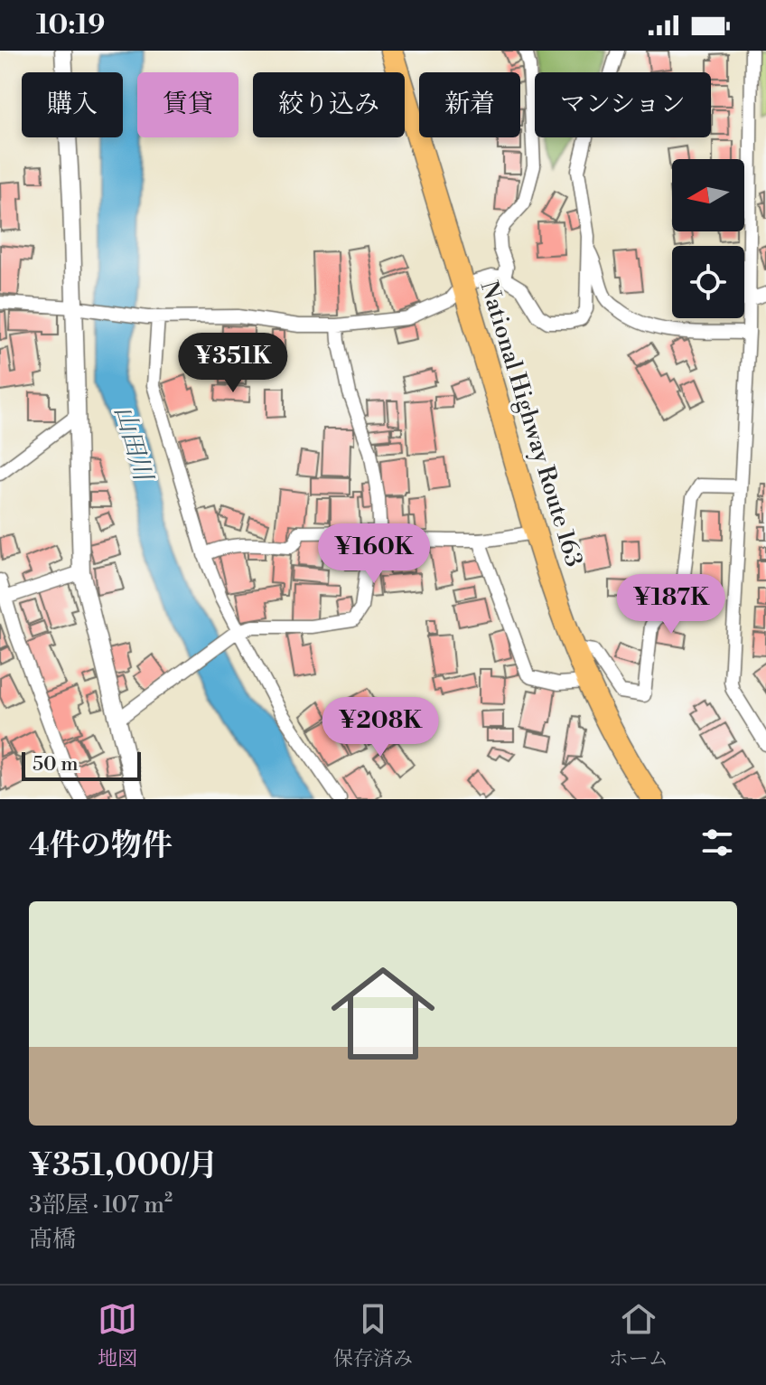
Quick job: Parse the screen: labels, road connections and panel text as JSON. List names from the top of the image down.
{
  "streets": {
    "highway": ["National Highway Route 163"]
  },
  "water": ["山田川"],
  "scale_bar": "50 m",
  "north": "left",
  "page": {
    "status": "10:19",
    "chip": [
      "購入",
      "賃貸",
      "絞り込み",
      "新着",
      "マンション"
    ],
    "price": [
      "¥351K",
      "¥160K",
      "¥187K",
      "¥208K"
    ],
    "scale": "50 m",
    "heading": "4件の物件",
    "list": [
      {
        "name": "¥351,000/月",
        "note": "3部屋 · 107 m² · 髙橋"
      }
    ],
    "tabs": ["地図", "保存済み", "ホーム"]
  }
}
